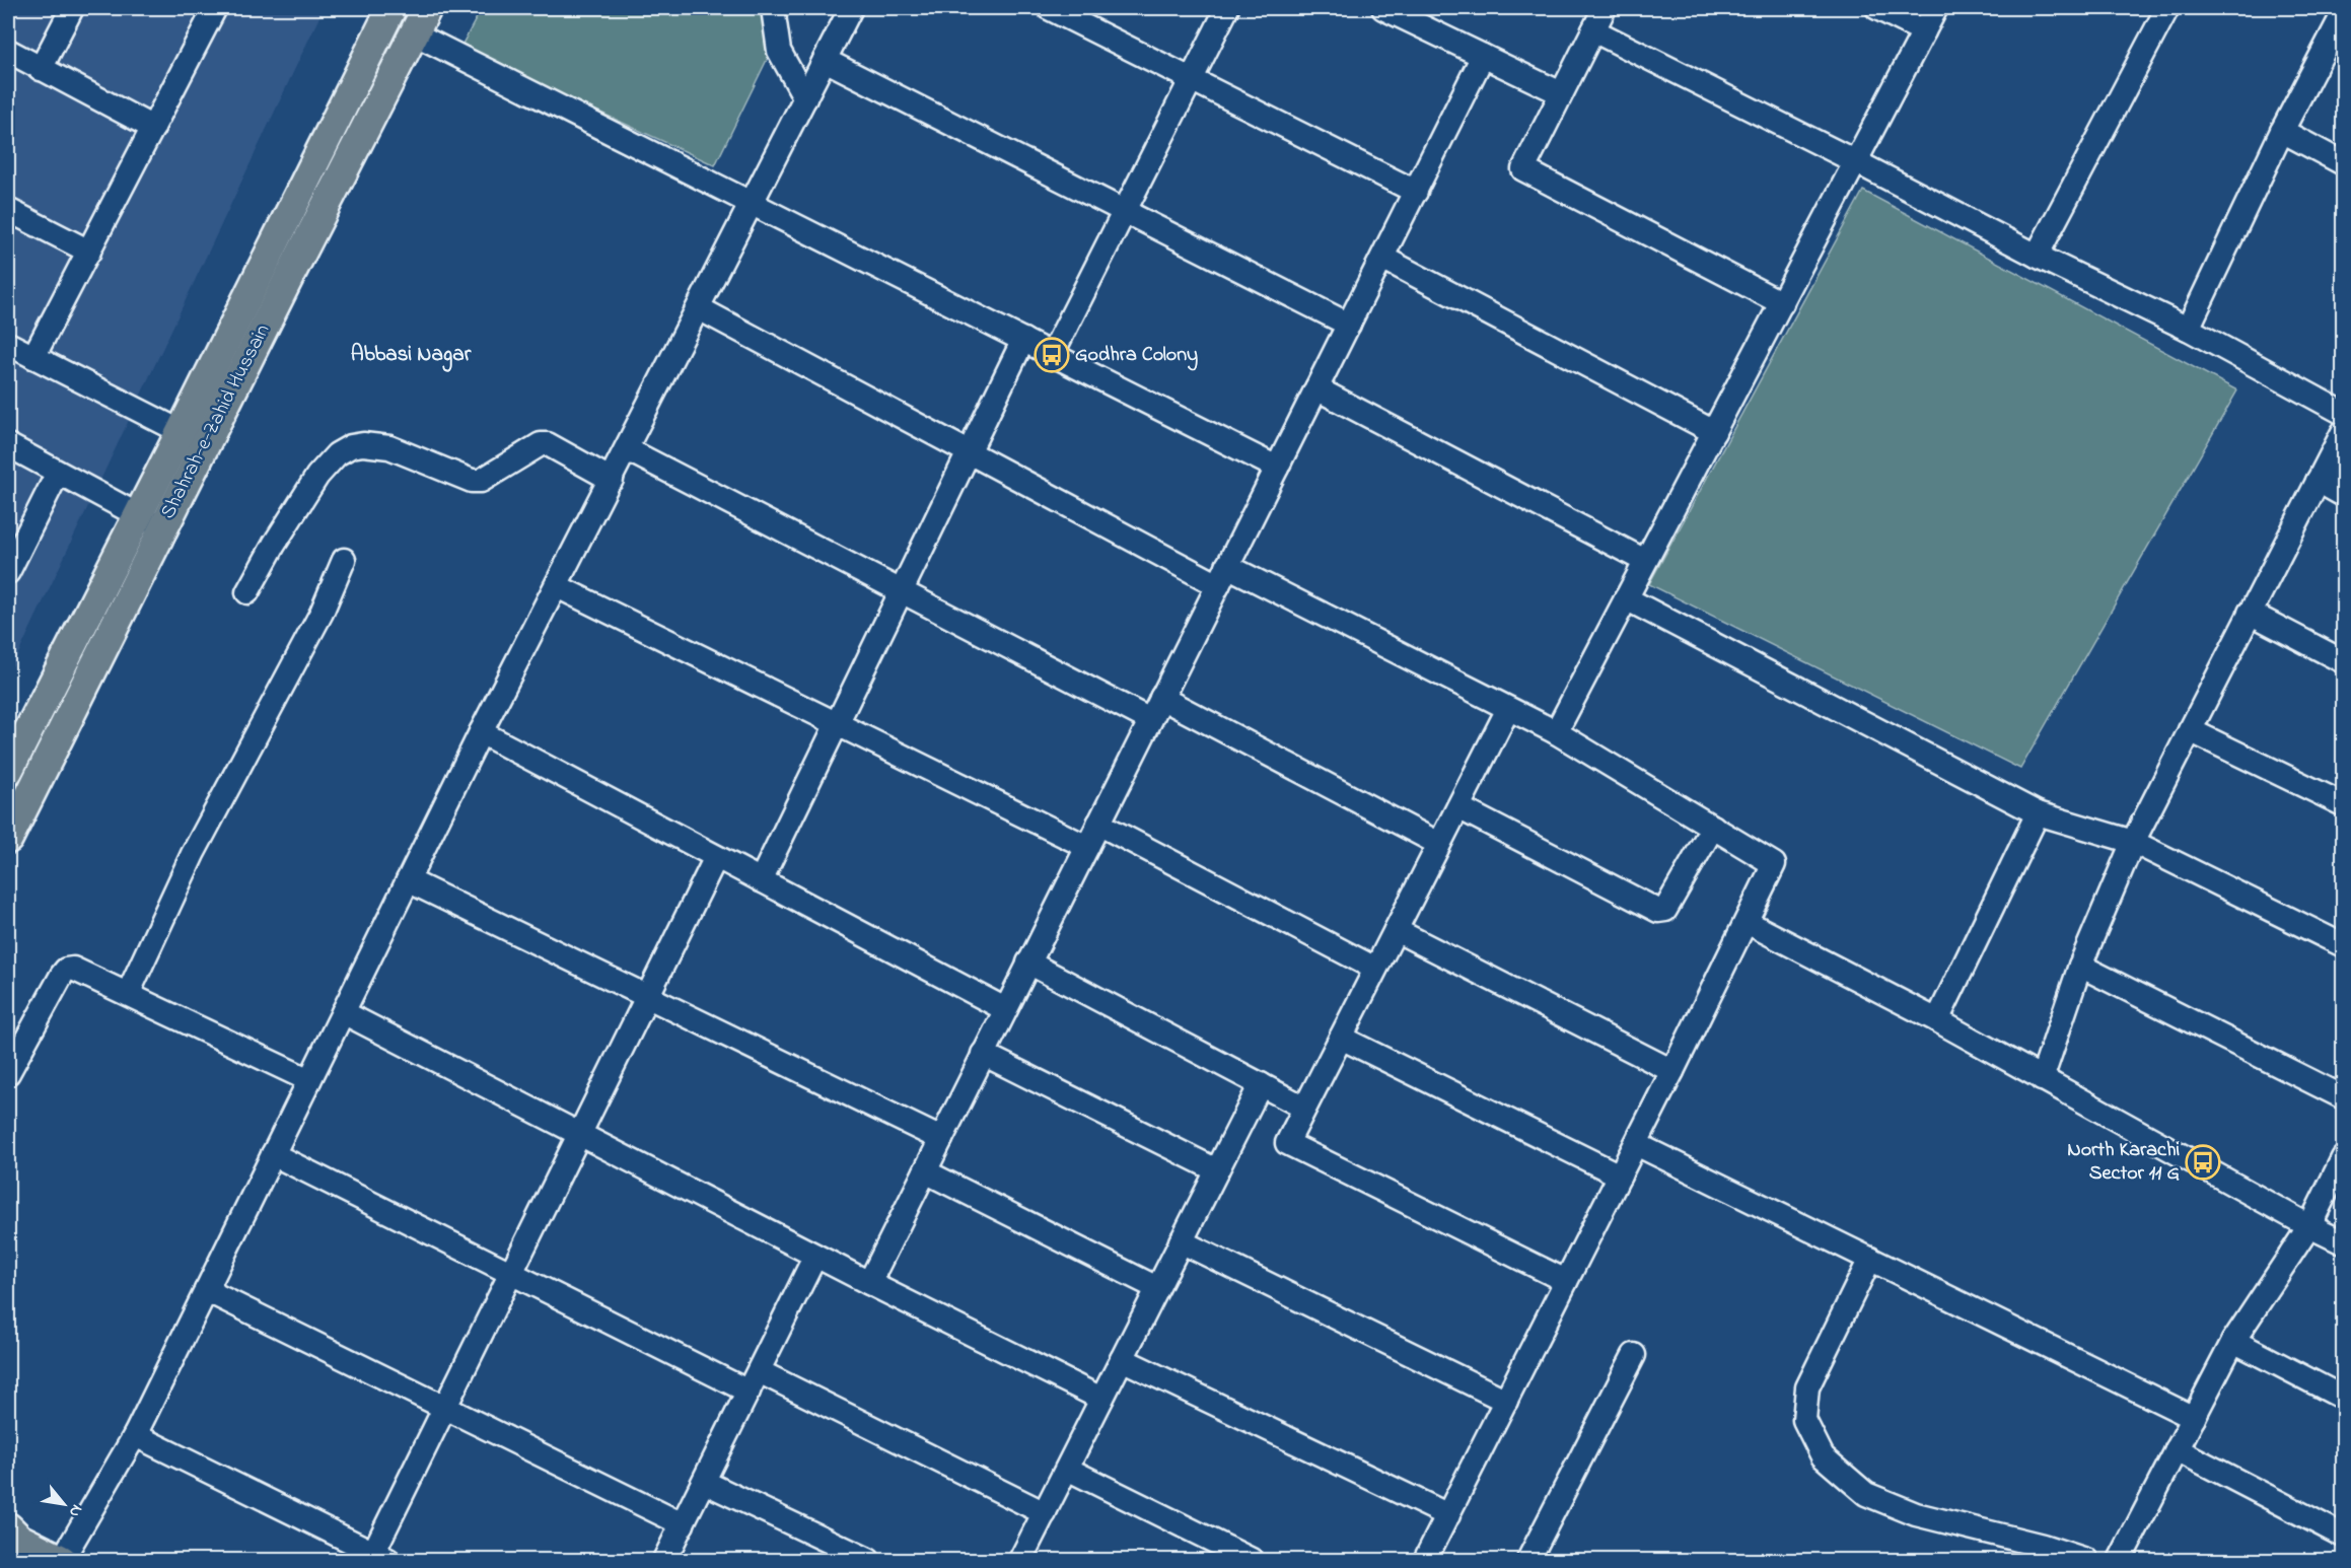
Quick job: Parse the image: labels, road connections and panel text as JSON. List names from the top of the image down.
{
  "streets": {
    "main road": ["Shahrah-e-Zahid Hussain"]
  },
  "districts": ["Abbasi Nagar"],
  "places": {
    "bus stop": ["Godhra Colony", "North Karachi Sector 11 G"]
  },
  "north": "bottom right"
}
